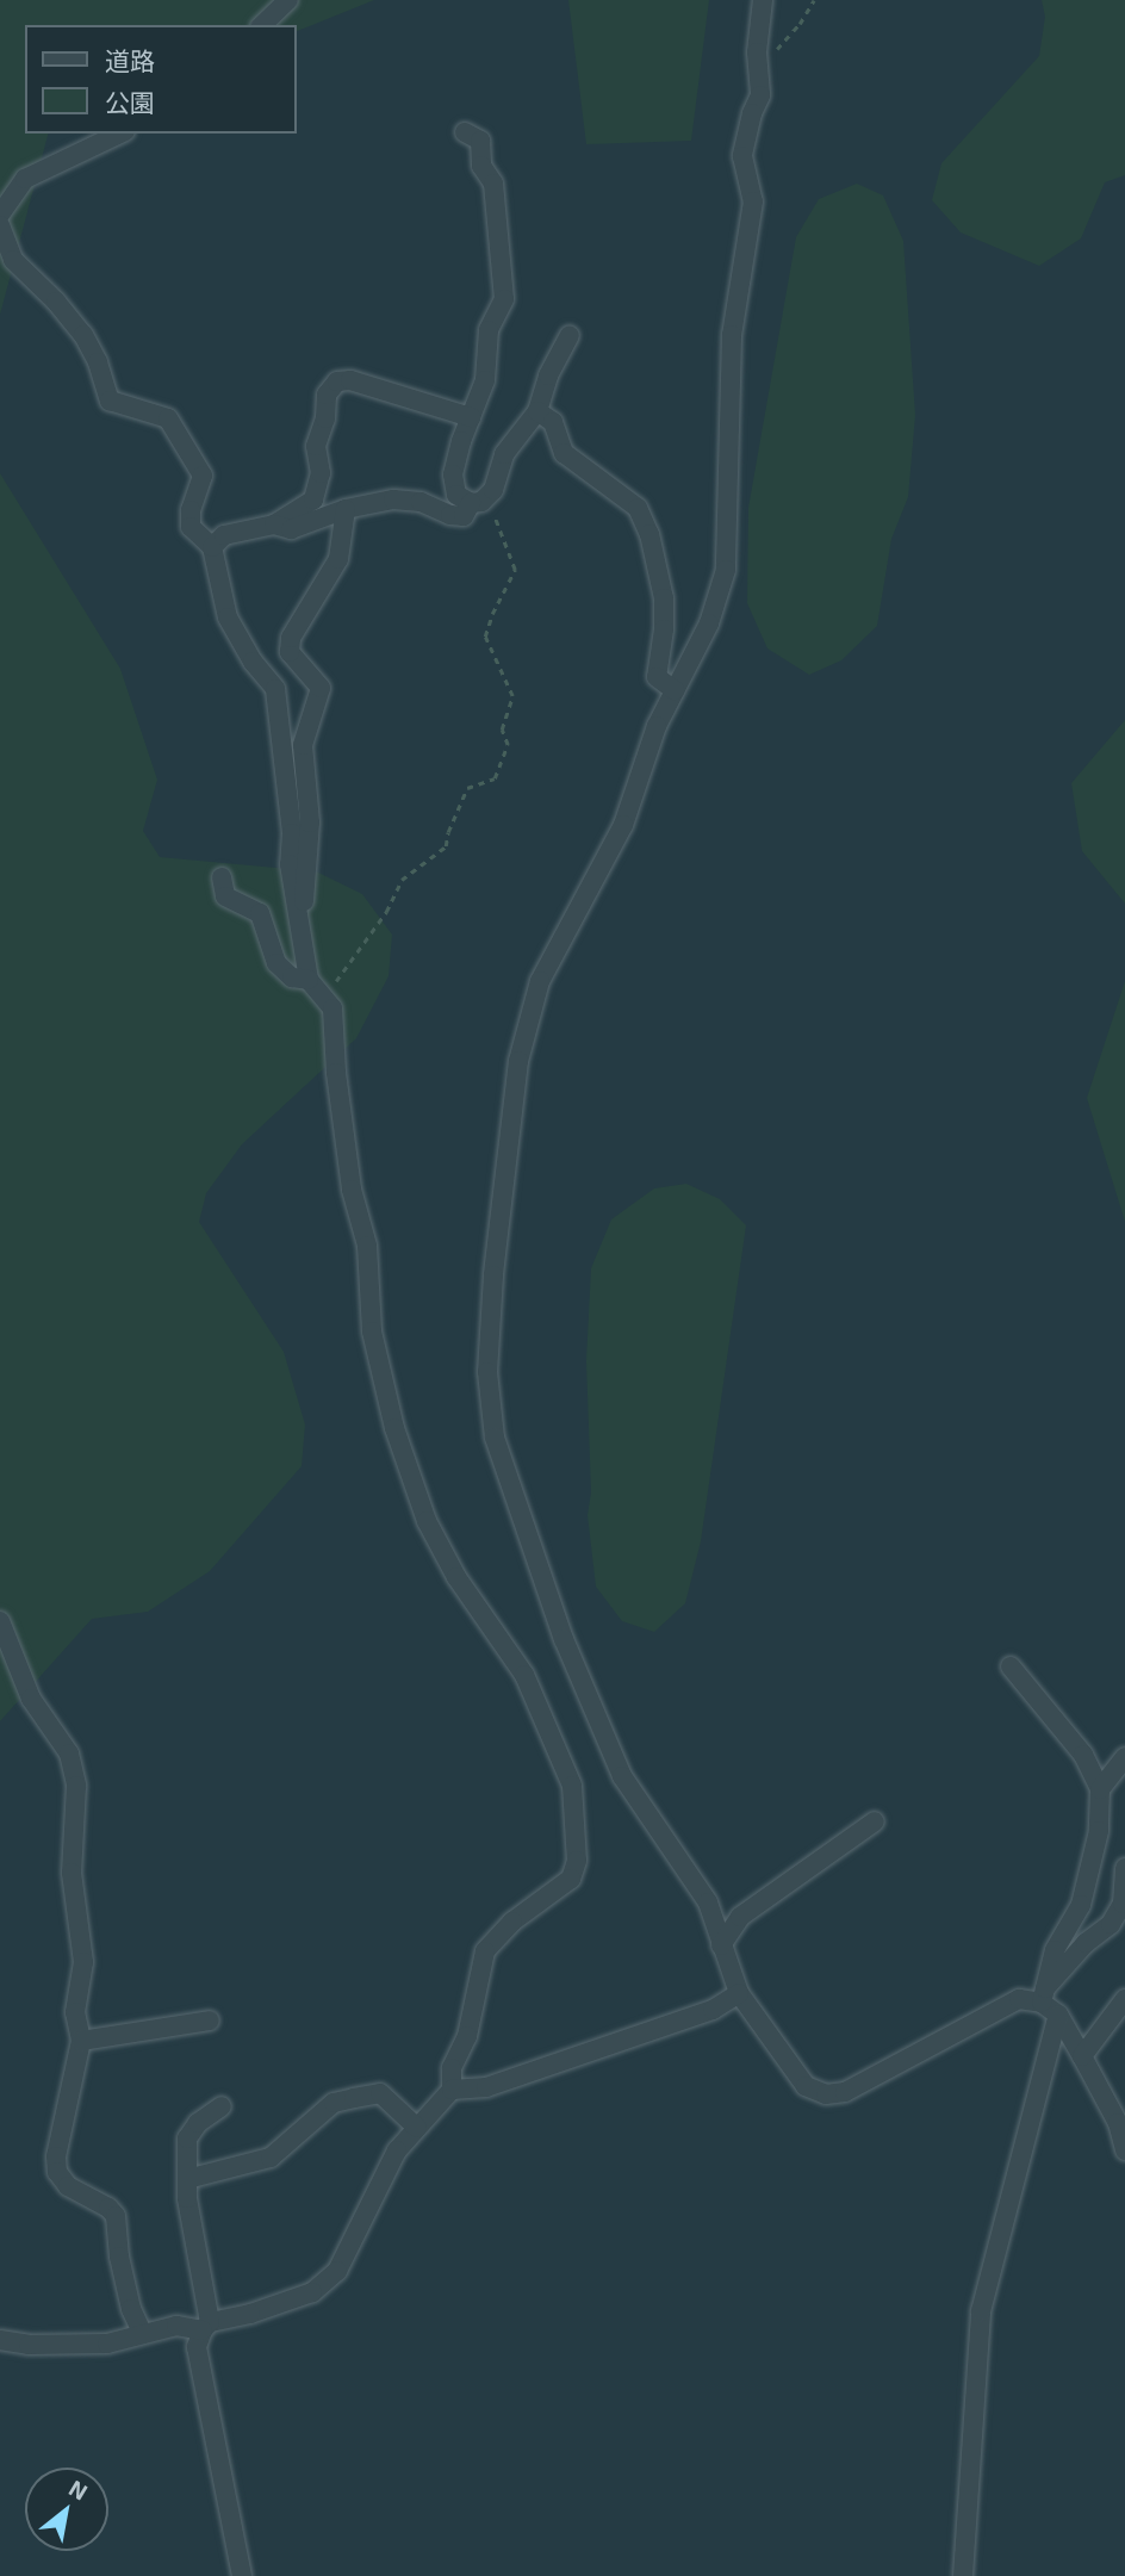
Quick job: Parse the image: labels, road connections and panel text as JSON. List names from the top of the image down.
{
  "legend": ["道路", "公園"],
  "north": "top right"
}
